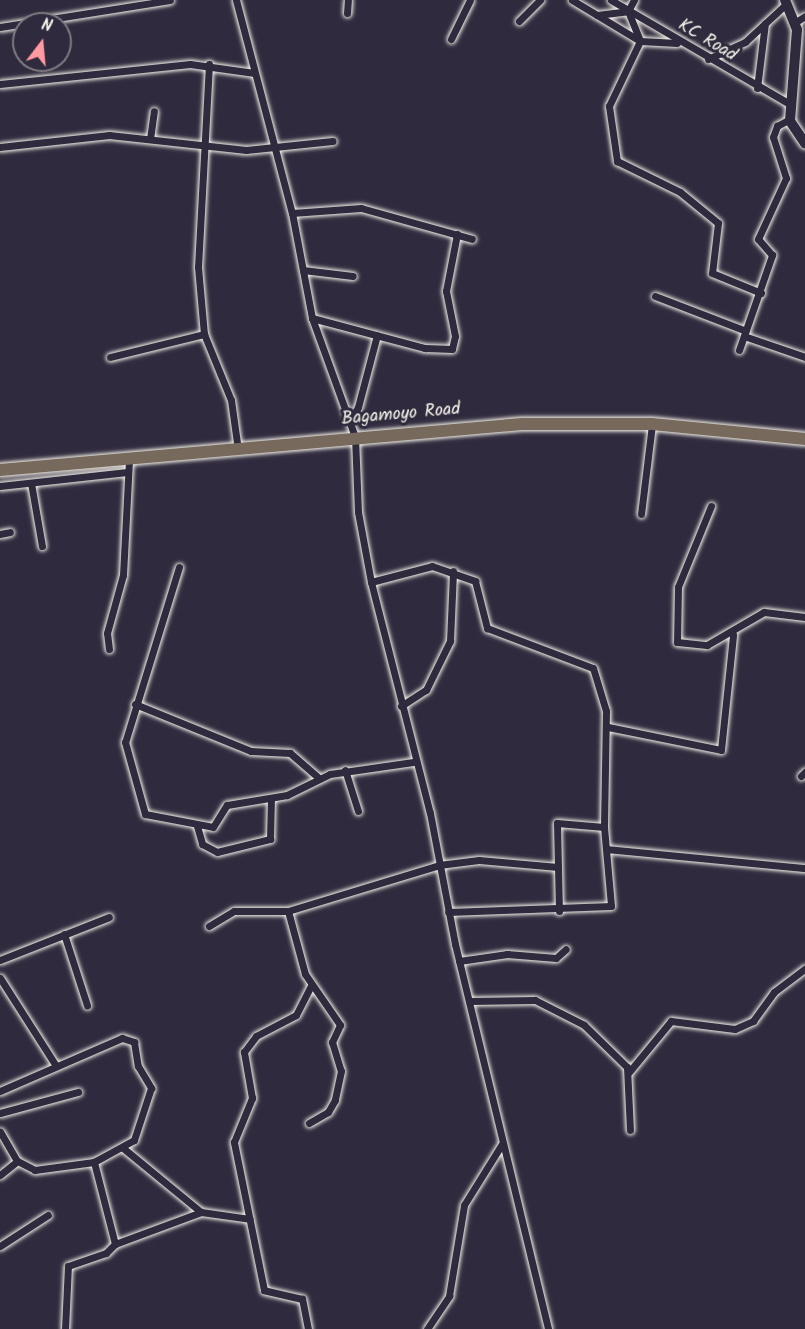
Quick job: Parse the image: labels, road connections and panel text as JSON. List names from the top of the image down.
{
  "streets": {
    "highway": ["Bagamoyo Road"],
    "street": ["KC Road"]
  },
  "north": "top"
}
